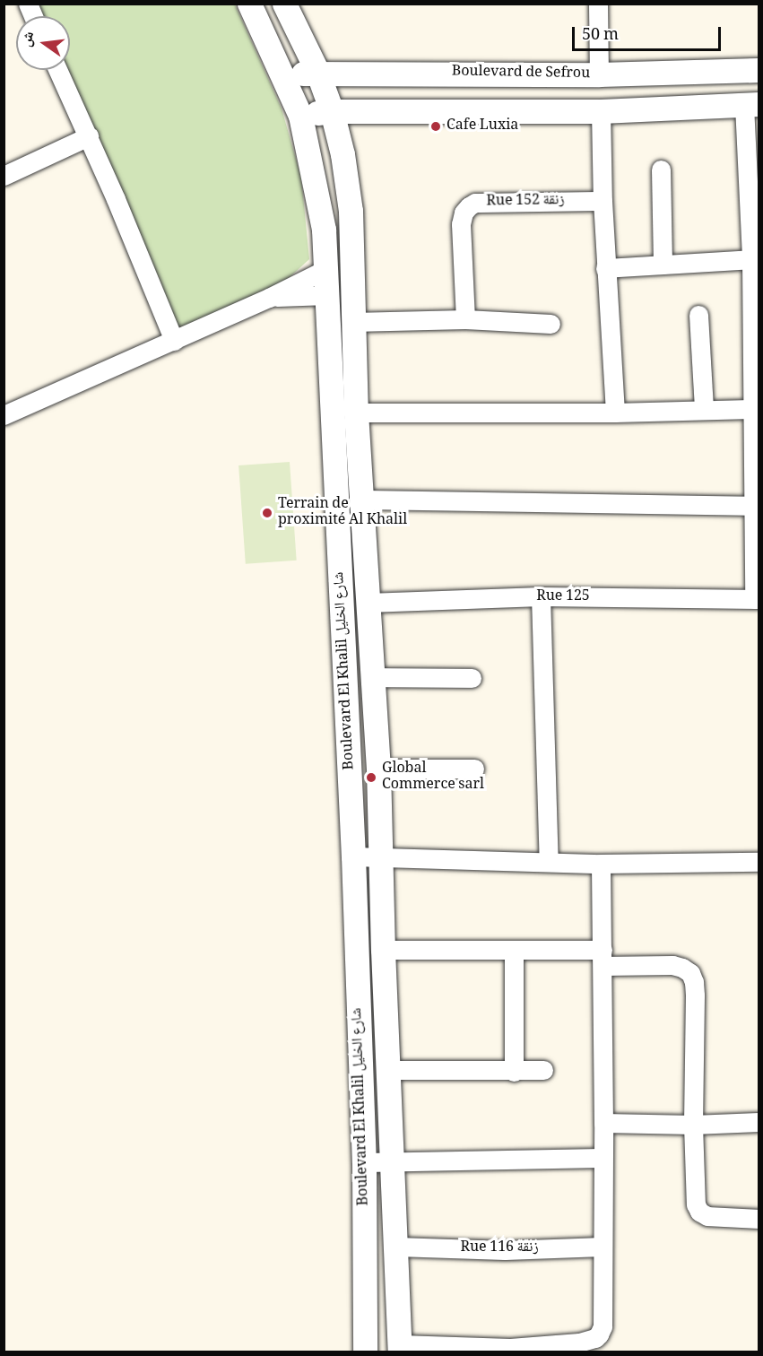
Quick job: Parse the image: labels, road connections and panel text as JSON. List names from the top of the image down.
{
  "streets": {
    "street": [
      "Boulevard de Sefrou",
      "Rue 152 زنقة",
      "Rue 125",
      "Boulevard El Khalil شارع الخليل",
      "Rue 116 زنقة"
    ]
  },
  "crossings": [
    ["Boulevard de Sefrou", "Boulevard El Khalil شارع الخليل"],
    ["Rue 125", "Boulevard El Khalil شارع الخليل"],
    ["Boulevard El Khalil شارع الخليل", "Rue 116 زنقة"]
  ],
  "places": ["Cafe Luxia", "Terrain de proximité Al Khalil", "Global Commerce sarl"],
  "scale_bar": "50 m",
  "north": "left"
}
